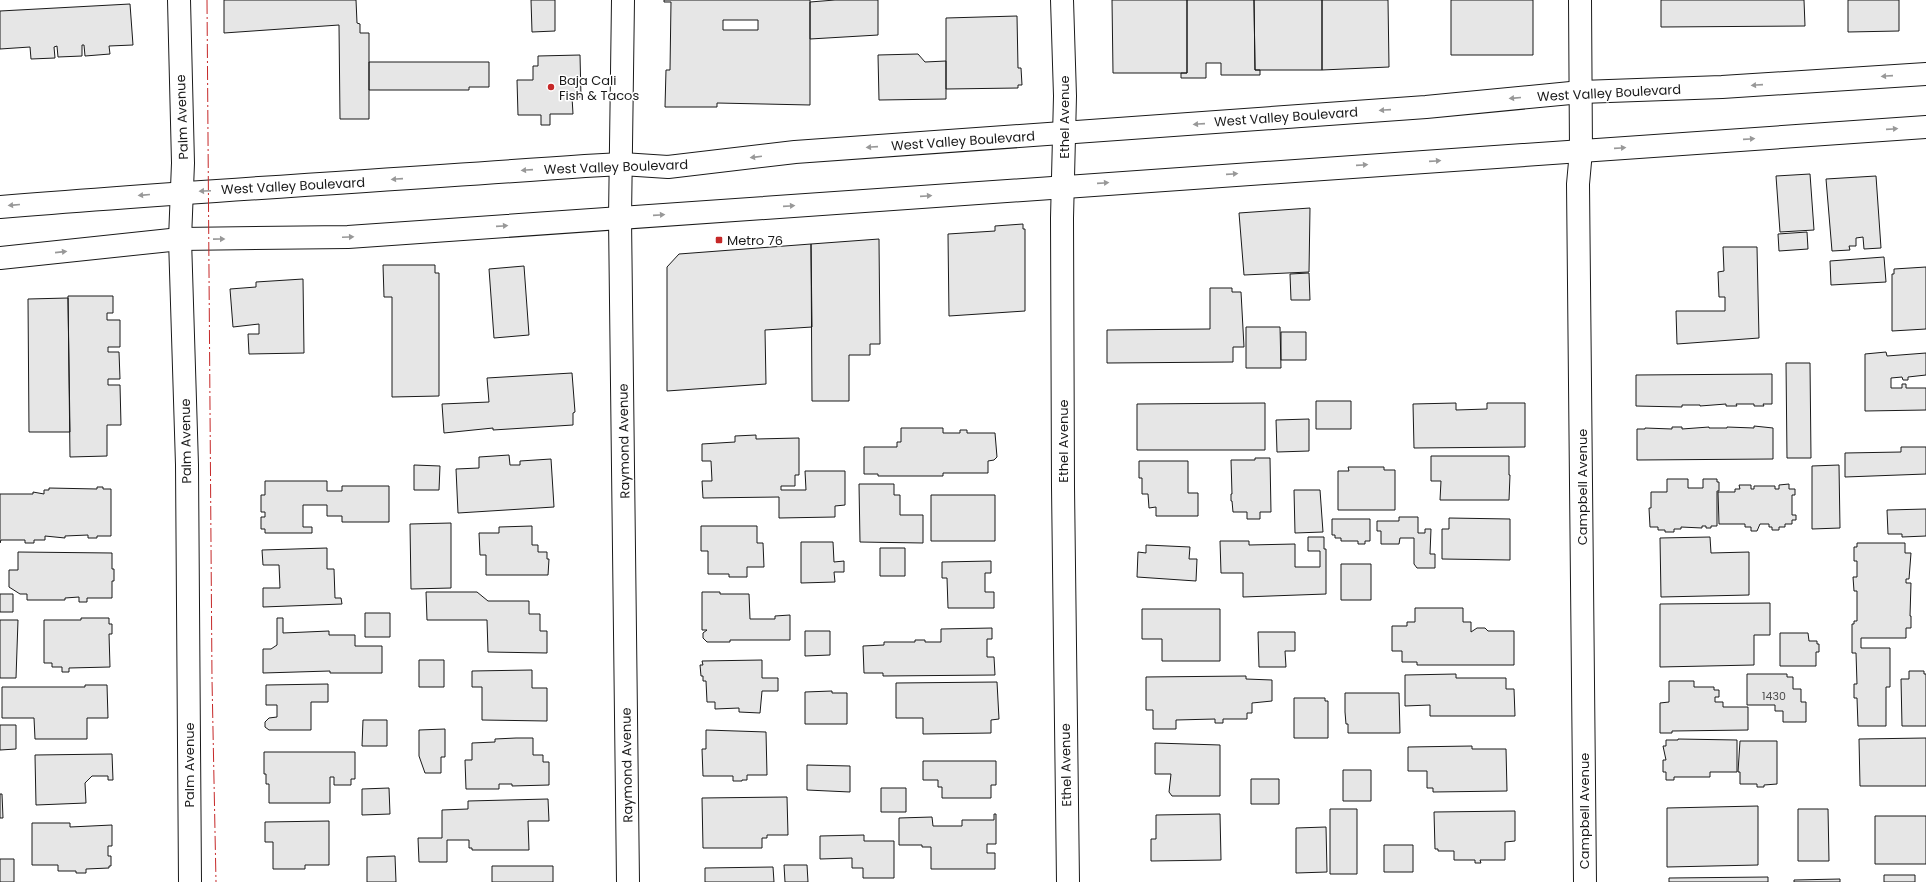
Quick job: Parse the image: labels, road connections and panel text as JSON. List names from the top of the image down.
{
  "streets": {
    "main road": [
      "West Valley Boulevard",
      "Palm Avenue",
      "Ethel Avenue",
      "Raymond Avenue",
      "Campbell Avenue"
    ]
  },
  "crossings": [
    ["West Valley Boulevard", "Palm Avenue"],
    ["West Valley Boulevard", "Ethel Avenue"],
    ["West Valley Boulevard", "Raymond Avenue"],
    ["West Valley Boulevard", "Campbell Avenue"]
  ],
  "places": {
    "other": ["Baja Cali Fish & Tacos"],
    "transit": ["Metro 76"]
  },
  "house_numbers": ["1430"]
}
